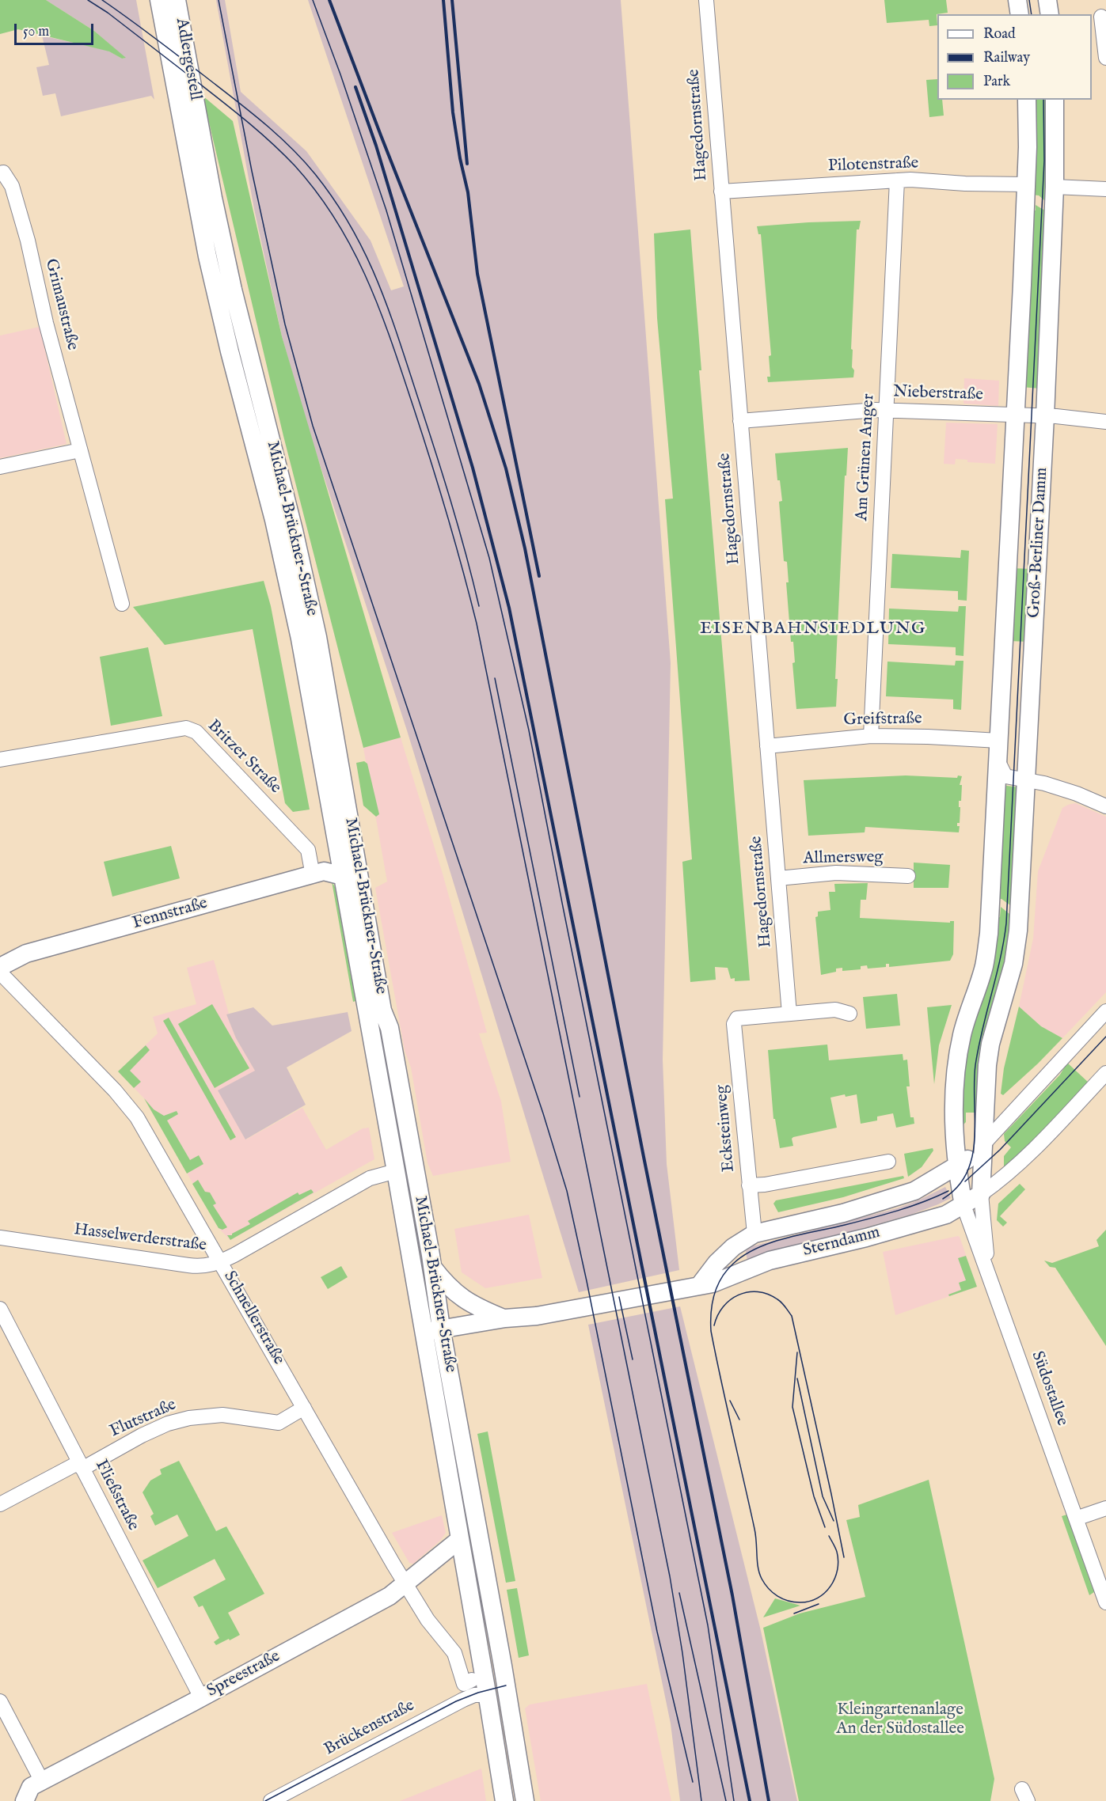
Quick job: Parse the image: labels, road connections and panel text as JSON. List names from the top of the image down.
{
  "streets": {
    "main road": [
      "Adlergestell",
      "Michael-Brückner-Straße",
      "Groß-Berliner Damm",
      "Fennstraße",
      "Sterndamm",
      "Spreestraße"
    ],
    "street": [
      "Hagedornstraße",
      "Pilotenstraße",
      "Grimaustraße",
      "Nieberstraße",
      "Am Grünen Anger",
      "Greifstraße",
      "Britzer Straße",
      "Allmersweg",
      "Ecksteinweg",
      "Hasselwerderstraße",
      "Schnellerstraße",
      "Südostallee",
      "Flutstraße",
      "Fließstraße",
      "Brückenstraße"
    ]
  },
  "crossings": [
    ["Adlergestell", "Michael-Brückner-Straße"],
    ["Hagedornstraße", "Pilotenstraße"],
    ["Hagedornstraße", "Nieberstraße"],
    ["Hagedornstraße", "Greifstraße"],
    ["Hagedornstraße", "Allmersweg"],
    ["Hagedornstraße", "Ecksteinweg"],
    ["Pilotenstraße", "Am Grünen Anger"],
    ["Pilotenstraße", "Groß-Berliner Damm"],
    ["Nieberstraße", "Am Grünen Anger"],
    ["Nieberstraße", "Groß-Berliner Damm"],
    ["Am Grünen Anger", "Greifstraße"],
    ["Michael-Brückner-Straße", "Fennstraße"],
    ["Michael-Brückner-Straße", "Hasselwerderstraße"],
    ["Michael-Brückner-Straße", "Sterndamm"],
    ["Michael-Brückner-Straße", "Spreestraße"],
    ["Michael-Brückner-Straße", "Brückenstraße"],
    ["Groß-Berliner Damm", "Greifstraße"],
    ["Groß-Berliner Damm", "Sterndamm"],
    ["Britzer Straße", "Fennstraße"],
    ["Ecksteinweg", "Sterndamm"],
    ["Hasselwerderstraße", "Schnellerstraße"],
    ["Sterndamm", "Südostallee"],
    ["Schnellerstraße", "Flutstraße"],
    ["Schnellerstraße", "Spreestraße"],
    ["Flutstraße", "Fließstraße"],
    ["Fließstraße", "Spreestraße"]
  ],
  "districts": ["EISENBAHNSIEDLUNG"],
  "parks": ["Kleingartenanlage An der Südostallee"],
  "legend": ["Road", "Railway", "Park"],
  "scale_bar": "50 m"
}
